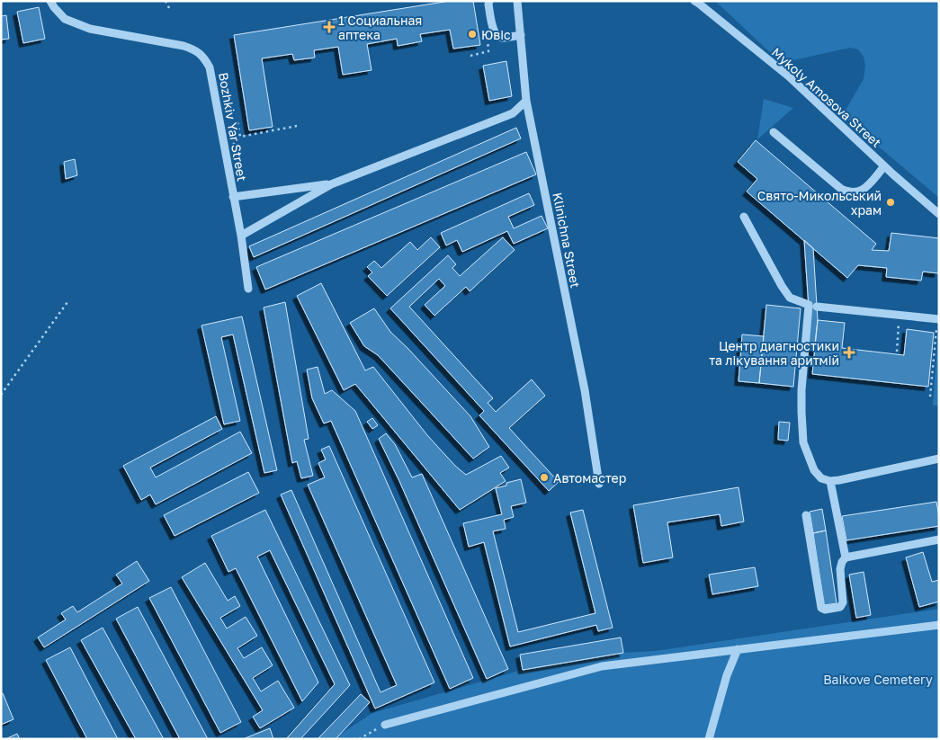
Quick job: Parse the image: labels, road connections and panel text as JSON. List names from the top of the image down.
{
  "streets": {
    "street": ["Mykoly Amosova Street", "Bozhkiv Yar Street", "Klinichna Street"]
  },
  "parks": ["Baikove Cemetery"],
  "places": {
    "health": ["1 Социальная аптека", "Центр диагностики та лікування аритмій"],
    "other": ["Ювіс", "Свято-Микольський храм", "Автомастер"]
  }
}
